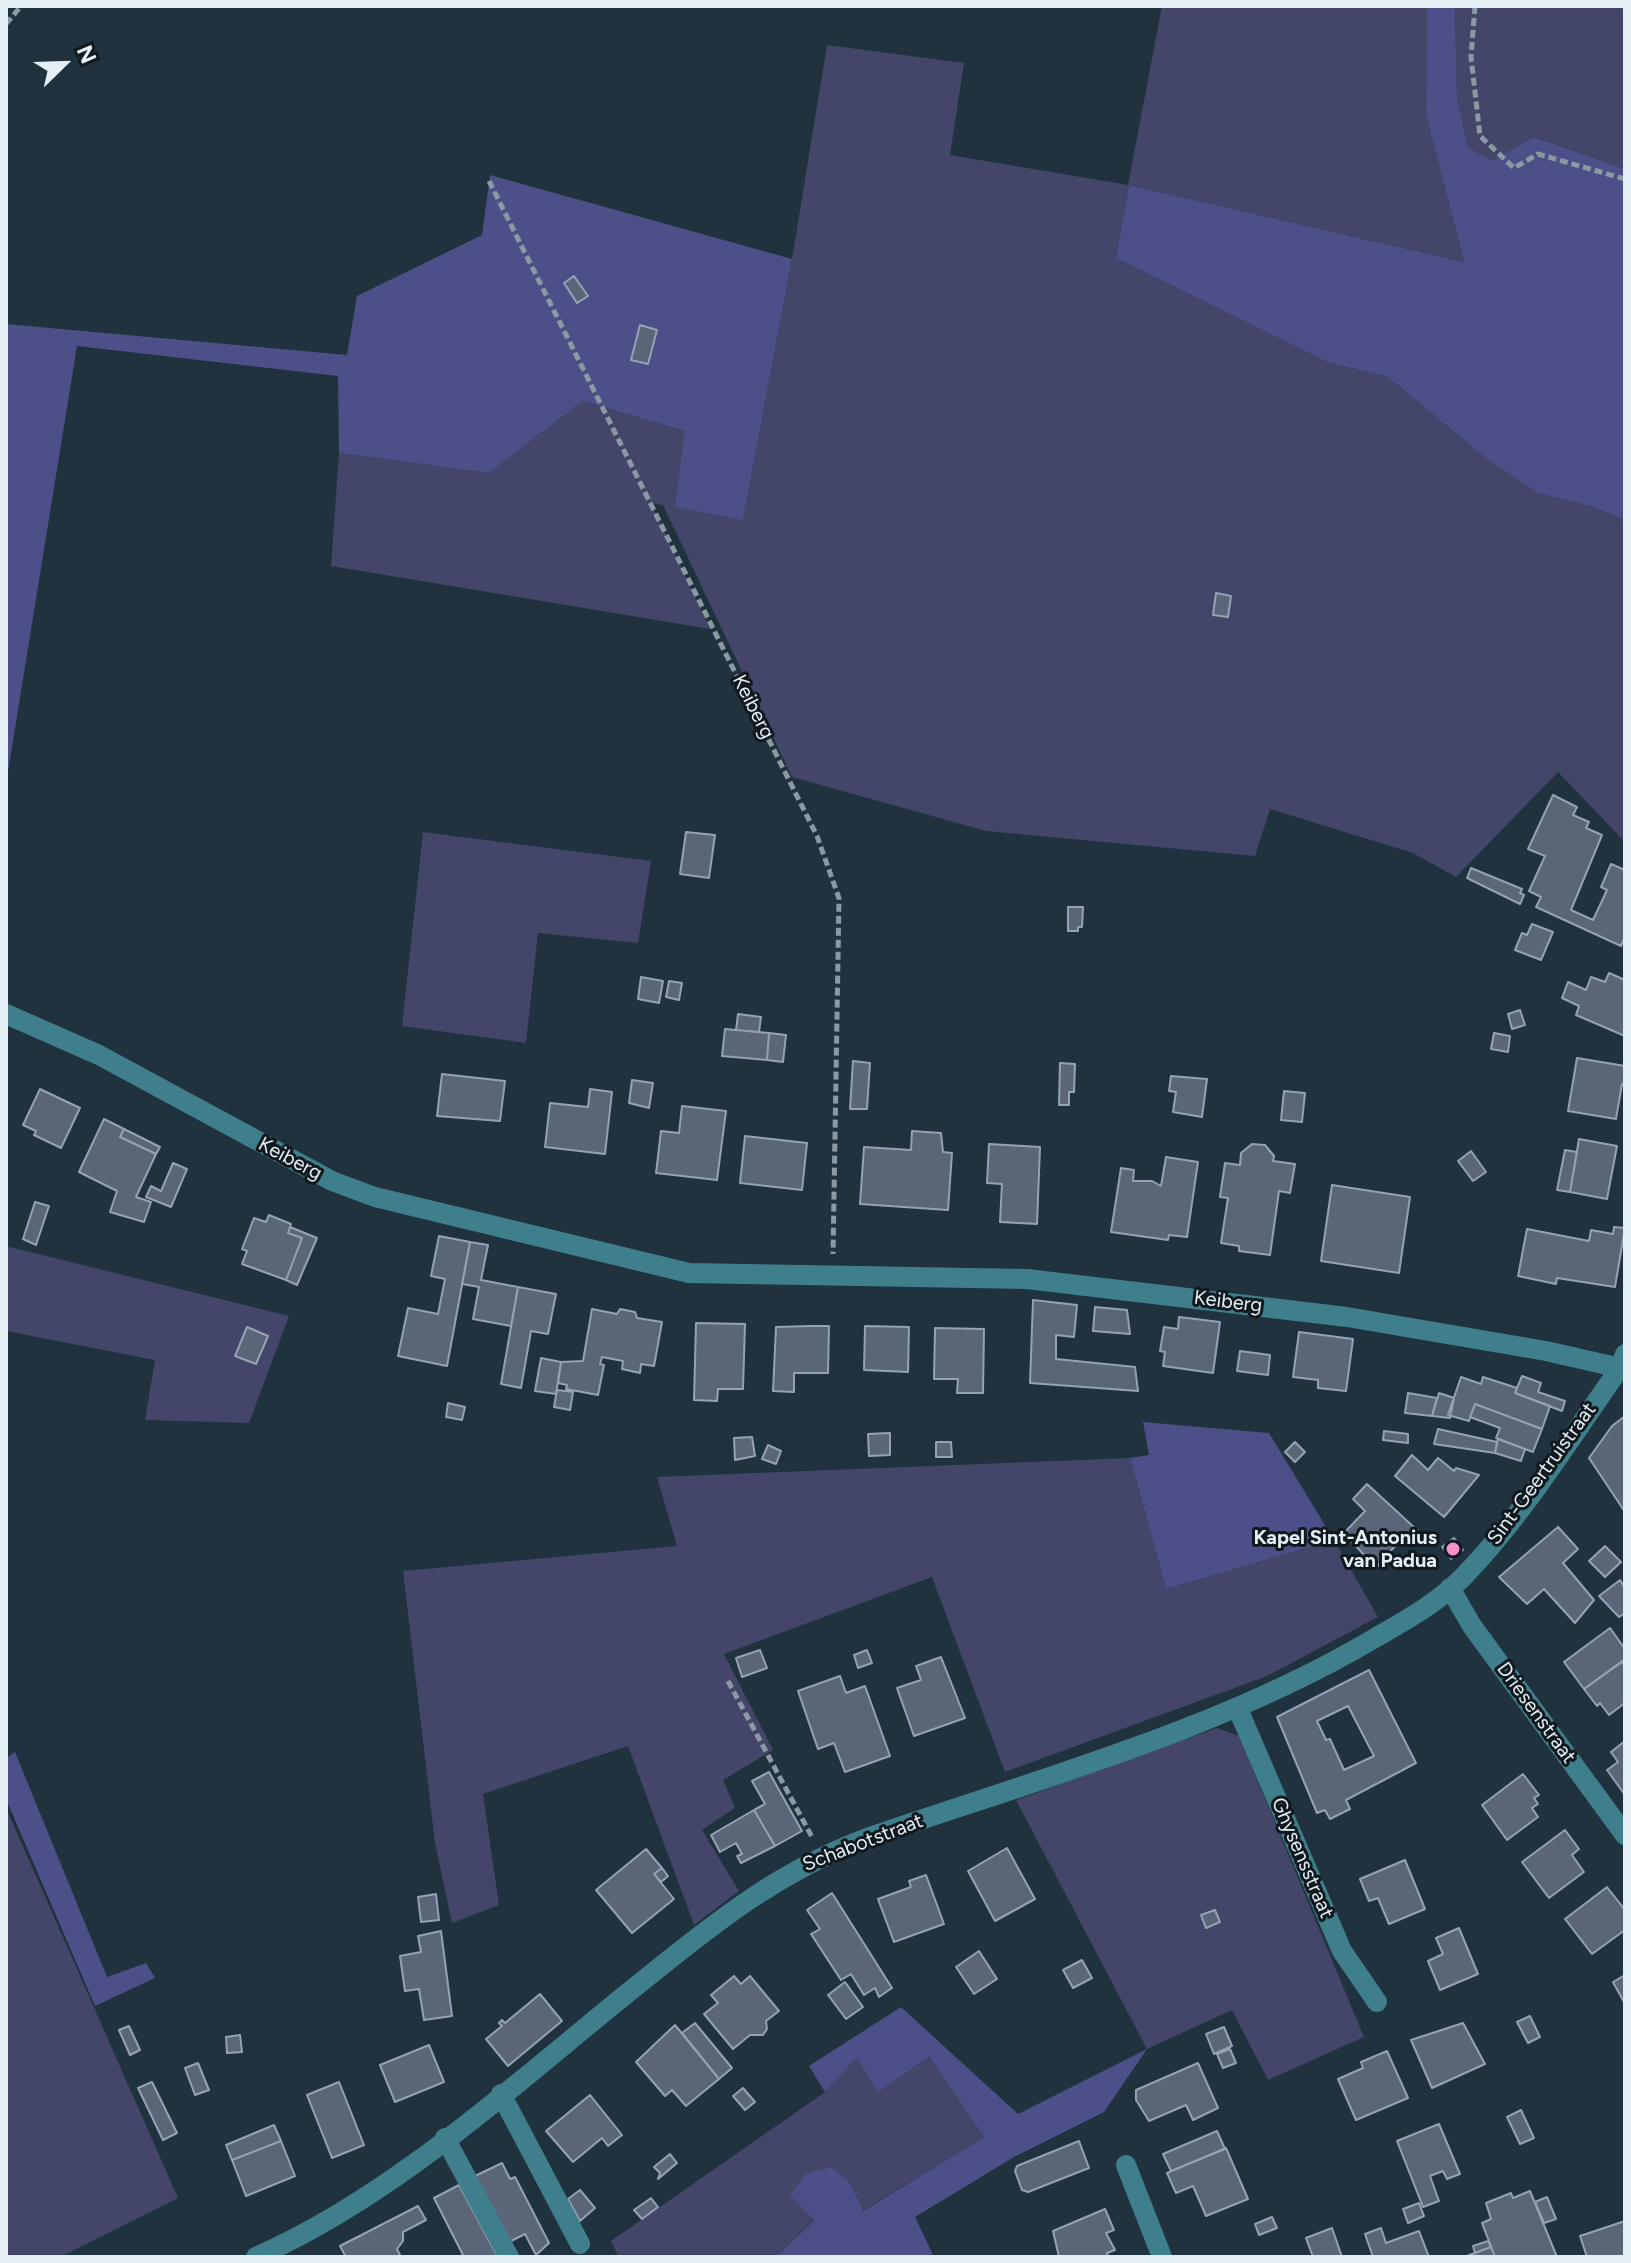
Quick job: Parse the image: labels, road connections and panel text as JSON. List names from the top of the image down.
{
  "streets": {
    "street": [
      "Keiberg",
      "Sint-Geertruistraat",
      "Driesenstraat",
      "Schabotstraat",
      "Ghysensstraat"
    ]
  },
  "crossings": [
    ["Keiberg", "Sint-Geertruistraat"],
    ["Sint-Geertruistraat", "Driesenstraat"],
    ["Sint-Geertruistraat", "Schabotstraat"],
    ["Driesenstraat", "Schabotstraat"],
    ["Schabotstraat", "Ghysensstraat"]
  ],
  "places": ["Kapel Sint-Antonius van Padua"],
  "north": "top right"
}
